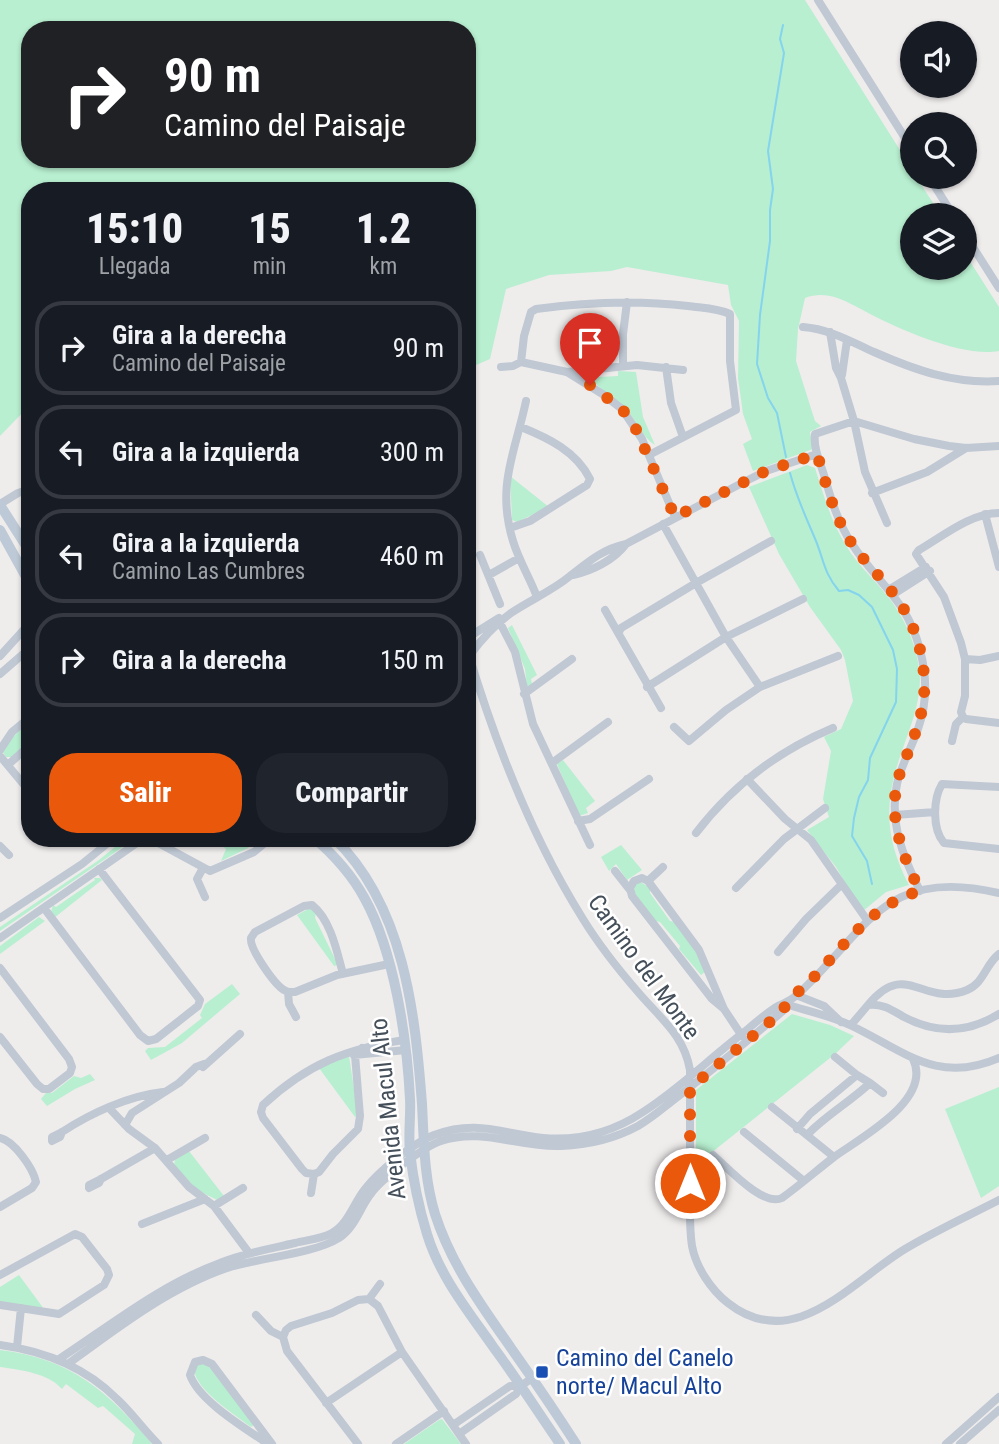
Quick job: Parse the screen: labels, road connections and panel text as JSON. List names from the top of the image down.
{
  "streets": {
    "street": ["Camino del Monte", "Avenida Macul Alto"]
  },
  "places": {
    "transit": ["Camino del Canelo norte/ Macul Alto"]
  },
  "page": {
    "turn": ["90 m", "Camino del Paisaje"],
    "eta": [
      "15:10",
      "Llegada",
      "15",
      "min",
      "1.2",
      "km"
    ],
    "list": [
      {
        "name": "Gira a la derecha",
        "note": "Camino del Paisaje",
        "value": "90 m"
      },
      {
        "name": "Gira a la izquierda",
        "value": "300 m"
      },
      {
        "name": "Gira a la izquierda",
        "note": "Camino Las Cumbres",
        "value": "460 m"
      },
      {
        "name": "Gira a la derecha",
        "value": "150 m"
      }
    ],
    "buttons": ["Salir", "Compartir"]
  }
}
